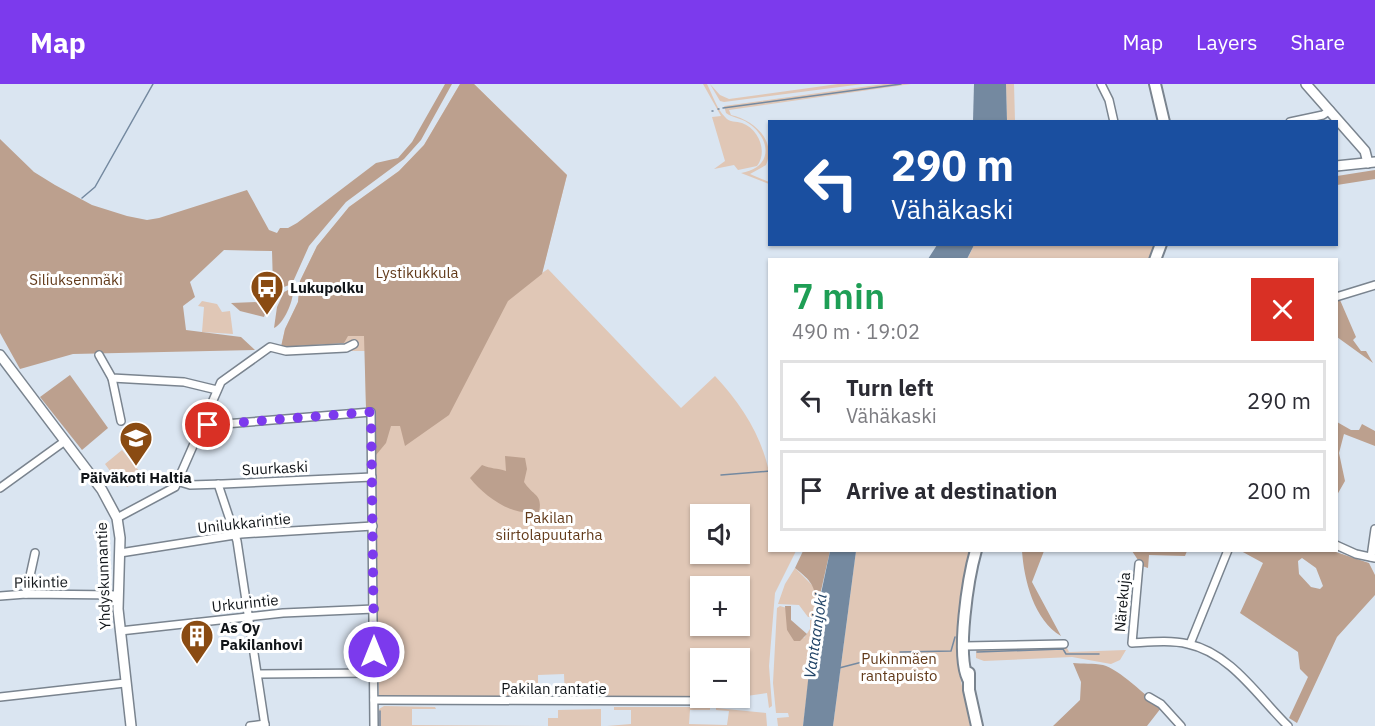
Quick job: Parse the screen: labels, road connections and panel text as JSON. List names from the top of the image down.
{
  "streets": {
    "main road": ["Yhdyskunnantie"],
    "street": [
      "Suurkaski",
      "Unilukkarintie",
      "Piikintie",
      "Närekuja",
      "Urkurintie",
      "Pakilan rantatie"
    ]
  },
  "crossings": [
    ["Unilukkarintie", "Yhdyskunnantie"],
    ["Yhdyskunnantie", "Piikintie"],
    ["Yhdyskunnantie", "Urkurintie"]
  ],
  "water": ["Vantaanjoki"],
  "parks": [
    "Lystikukkula",
    "Siliuksenmäki",
    "Pakilan siirtolapuutarha",
    "Pukinmäen rantapuisto"
  ],
  "places": {
    "bus stop": ["Lukupolku"],
    "school or university": ["Päiväkoti Haltia"],
    "building": ["As Oy Pakilanhovi"]
  },
  "page": {
    "header": "Map",
    "nav": ["Map", "Layers", "Share"],
    "turn": ["290 m", "Vähäkaski"],
    "heading": ["7 min", "490 m · 19:02"],
    "list": [
      {
        "name": "Turn left",
        "note": "Vähäkaski",
        "value": "290 m"
      },
      {
        "name": "Arrive at destination",
        "value": "200 m"
      }
    ],
    "map_buttons": ["+", "−"]
  }
}
